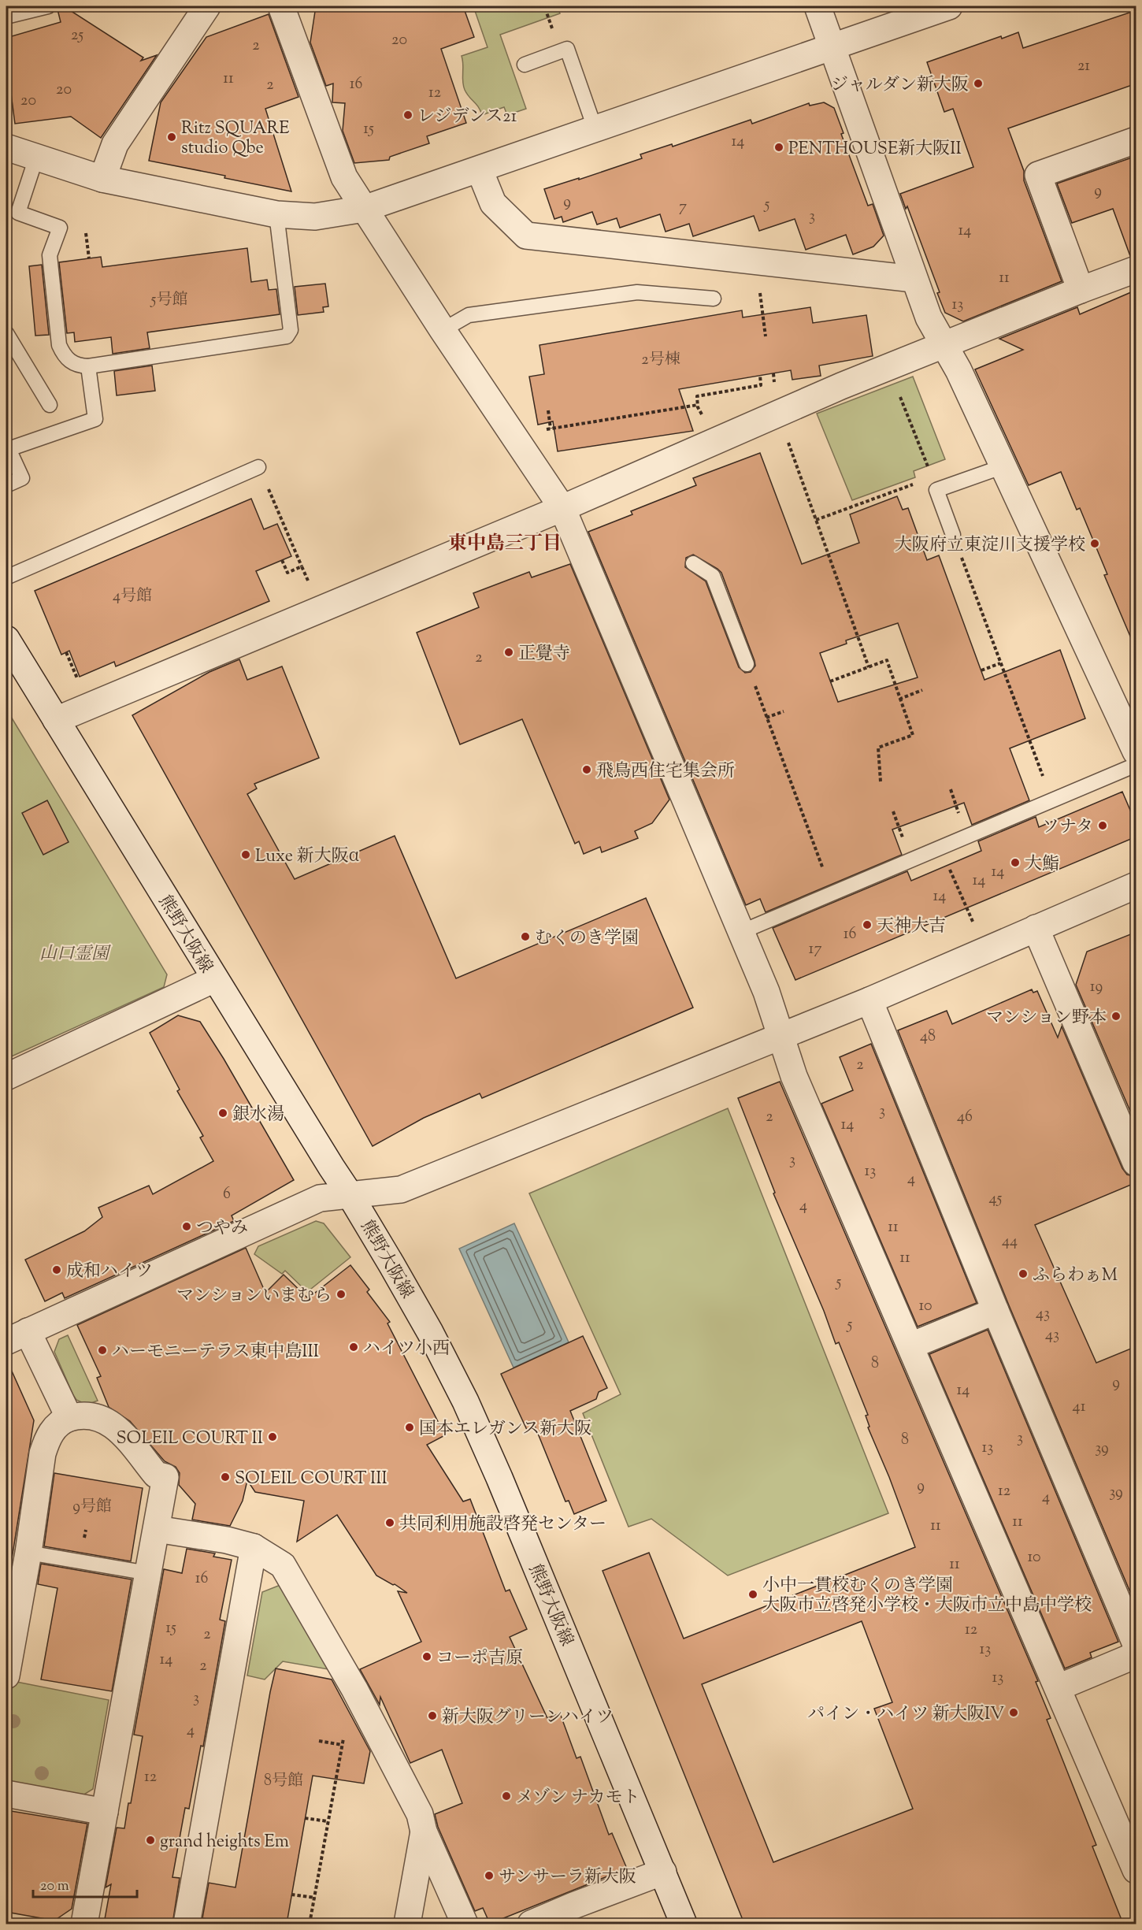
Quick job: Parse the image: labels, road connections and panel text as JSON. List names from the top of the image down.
{
  "streets": {
    "street": ["熊野大阪線"]
  },
  "districts": ["東中島三丁目"],
  "parks": ["山口霊園"],
  "places": [
    "ジャルダン新大阪",
    "レジデンス21",
    "Ritz SQUARE studio Qbe",
    "PENTHOUSE新大阪II",
    "大阪府立東淀川支援学校",
    "正覺寺",
    "飛鳥西住宅集会所",
    "ソナタ",
    "Luxe 新大阪α",
    "大鮨",
    "天神大吉",
    "むくのき学園",
    "マンション野本",
    "銀水湯",
    "つやみ",
    "成和ハイツ",
    "ふらわぁM",
    "マンションいまむら",
    "ハイツ小西",
    "ハーモニーテラス東中島III",
    "国本エレガンス新大阪",
    "SOLEIL COURT II",
    "SOLEIL COURT III",
    "共同利用施設啓発センター",
    "小中一貫校むくのき学園 大阪市立啓発小学校・大阪市立中島中学校",
    "コーポ吉原",
    "パイン・ハイツ 新大阪IV",
    "新大阪グリーンハイツ",
    "メゾン ナカモト",
    "grand heights Em",
    "サンサーラ新大阪"
  ],
  "house_numbers": [
    "25",
    "20",
    "2",
    "21",
    "11",
    "16",
    "2",
    "20",
    "12",
    "20",
    "15",
    "14",
    "9",
    "9",
    "5",
    "7",
    "3",
    "14",
    "11",
    "5号館",
    "13",
    "2号棟",
    "4号館",
    "2",
    "14",
    "14",
    "14",
    "16",
    "17",
    "19",
    "48",
    "2",
    "3",
    "2",
    "46",
    "14",
    "3",
    "13",
    "4",
    "6",
    "45",
    "4",
    "11",
    "44",
    "11",
    "5",
    "10",
    "43",
    "5",
    "43",
    "8",
    "9",
    "14",
    "41",
    "3",
    "8",
    "13",
    "39",
    "9",
    "12",
    "39",
    "4",
    "9号館",
    "11",
    "11",
    "10",
    "11",
    "16",
    "15",
    "12",
    "2",
    "13",
    "14",
    "2",
    "13",
    "3",
    "4",
    "12",
    "8号館"
  ],
  "scale_bar": "20 m"
}
